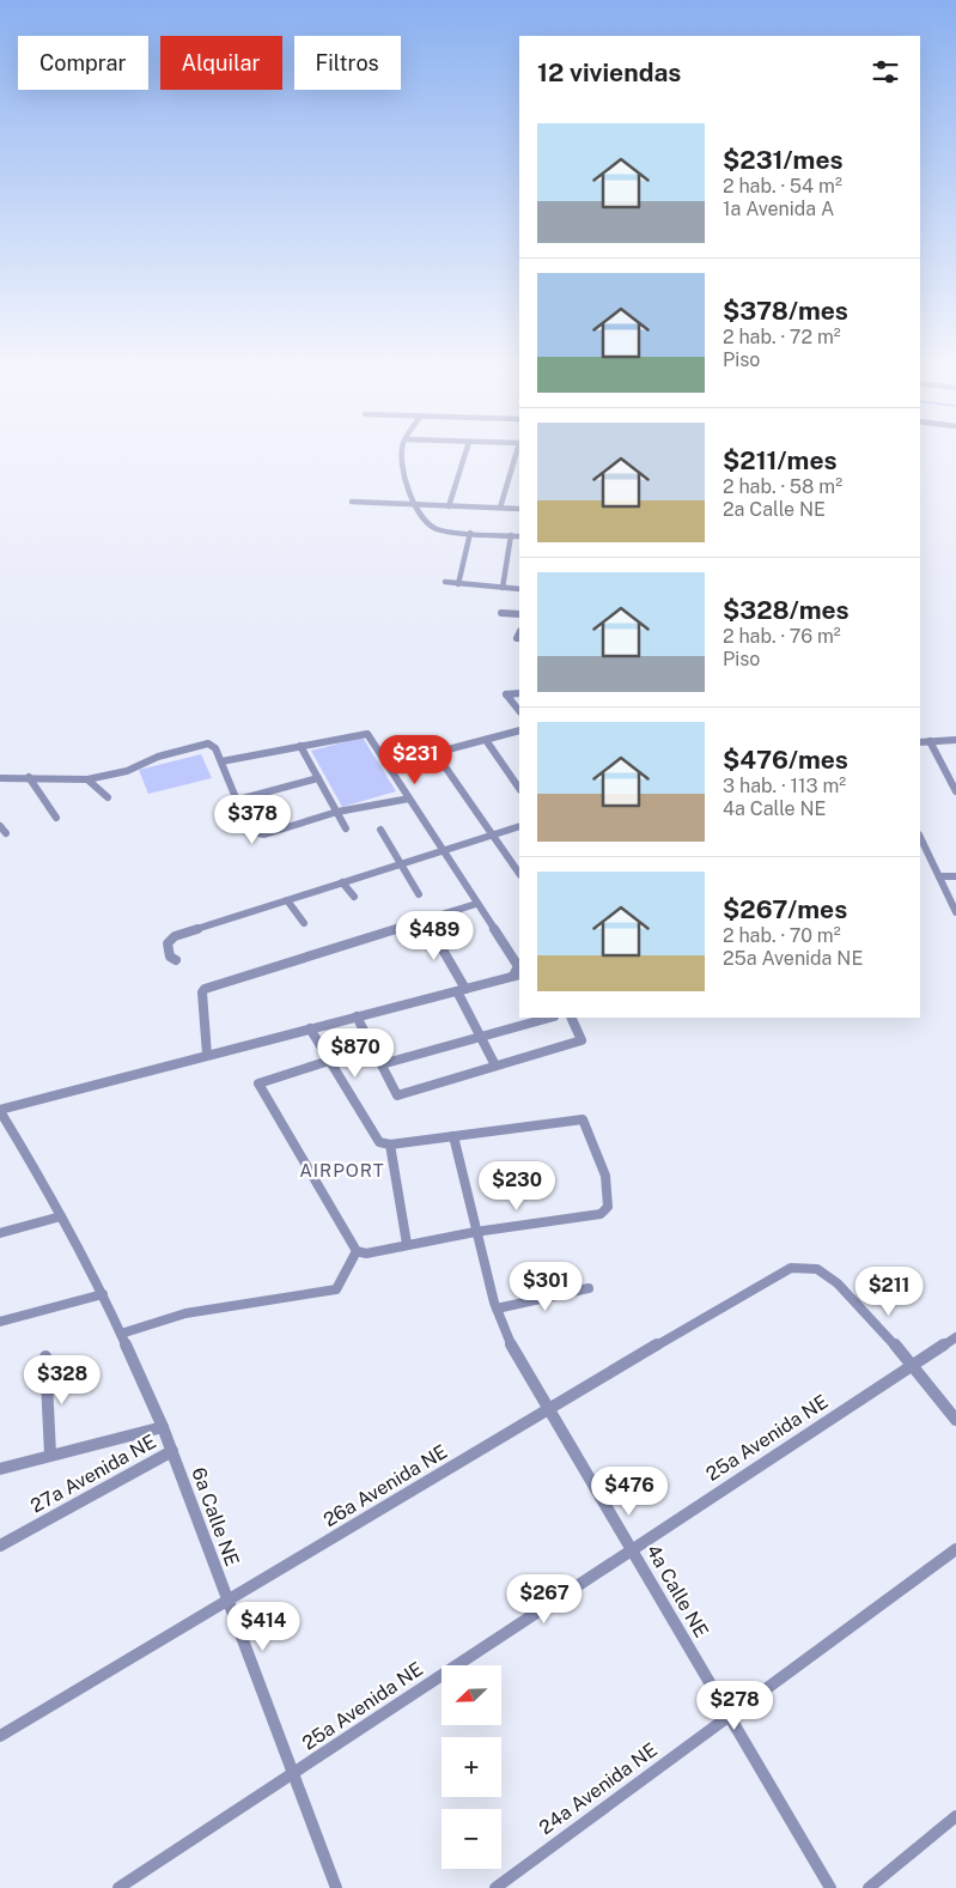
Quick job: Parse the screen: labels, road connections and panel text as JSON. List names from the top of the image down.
{
  "streets": {
    "street": [
      "25a Avenida NE",
      "27a Avenida NE",
      "26a Avenida NE",
      "6a Calle NE",
      "4a Calle NE",
      "24a Avenida NE"
    ]
  },
  "crossings": [
    ["25a Avenida NE", "26a Avenida NE"],
    ["25a Avenida NE", "6a Calle NE"],
    ["25a Avenida NE", "4a Calle NE"],
    ["27a Avenida NE", "6a Calle NE"],
    ["26a Avenida NE", "6a Calle NE"],
    ["26a Avenida NE", "4a Calle NE"],
    ["4a Calle NE", "24a Avenida NE"]
  ],
  "districts": ["AIRPORT"],
  "north": "bottom left",
  "page": {
    "chip": ["Comprar", "Alquilar", "Filtros"],
    "heading": "12 viviendas",
    "list": [
      {
        "name": "$231/mes",
        "note": "2 hab. · 54 m² · 1a Avenida A"
      },
      {
        "name": "$378/mes",
        "note": "2 hab. · 72 m² · Piso"
      },
      {
        "name": "$211/mes",
        "note": "2 hab. · 58 m² · 2a Calle NE"
      },
      {
        "name": "$328/mes",
        "note": "2 hab. · 76 m² · Piso"
      },
      {
        "name": "$476/mes",
        "note": "3 hab. · 113 m² · 4a Calle NE"
      },
      {
        "name": "$267/mes",
        "note": "2 hab. · 70 m² · 25a Avenida NE"
      }
    ],
    "price": [
      "$231",
      "$378",
      "$489",
      "$870",
      "$230",
      "$301",
      "$211",
      "$328",
      "$476",
      "$267",
      "$414",
      "$278"
    ],
    "map_buttons": ["+", "−"]
  }
}
